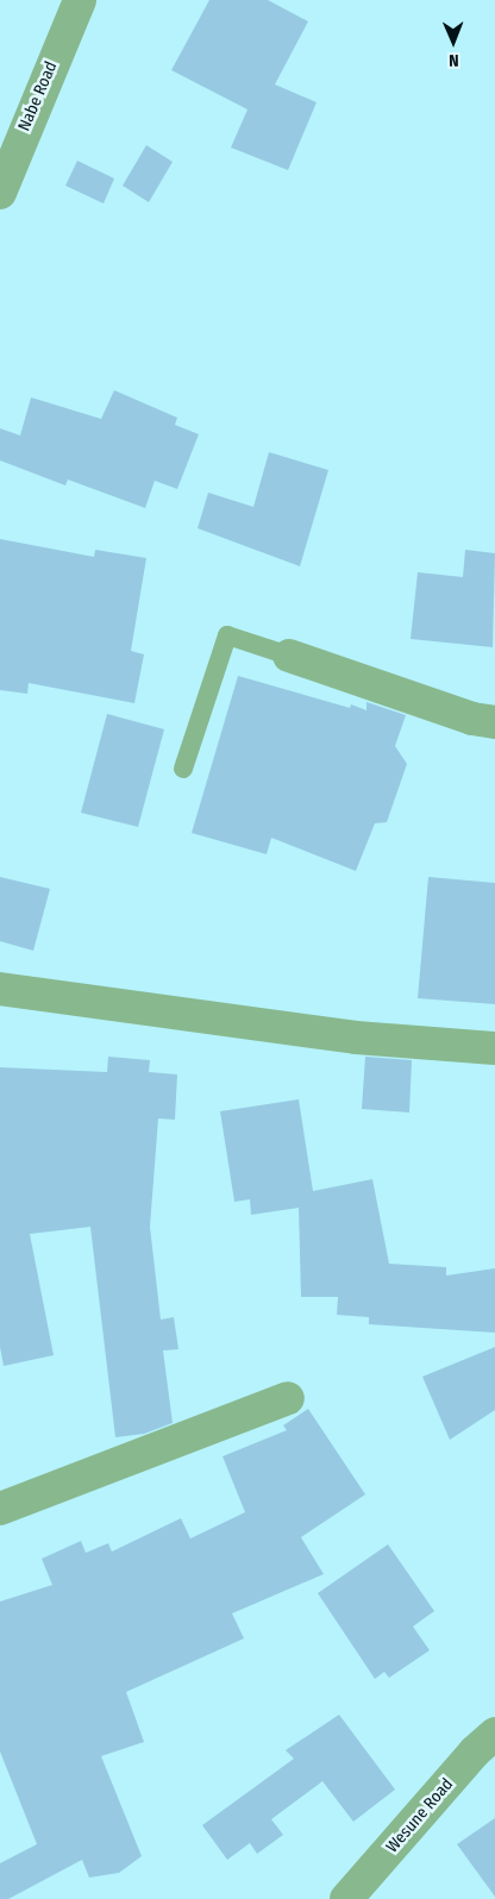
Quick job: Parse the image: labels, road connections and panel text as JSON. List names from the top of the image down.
{
  "streets": {
    "street": ["Nabe Road", "Wesune Road"]
  },
  "north": "bottom"
}
